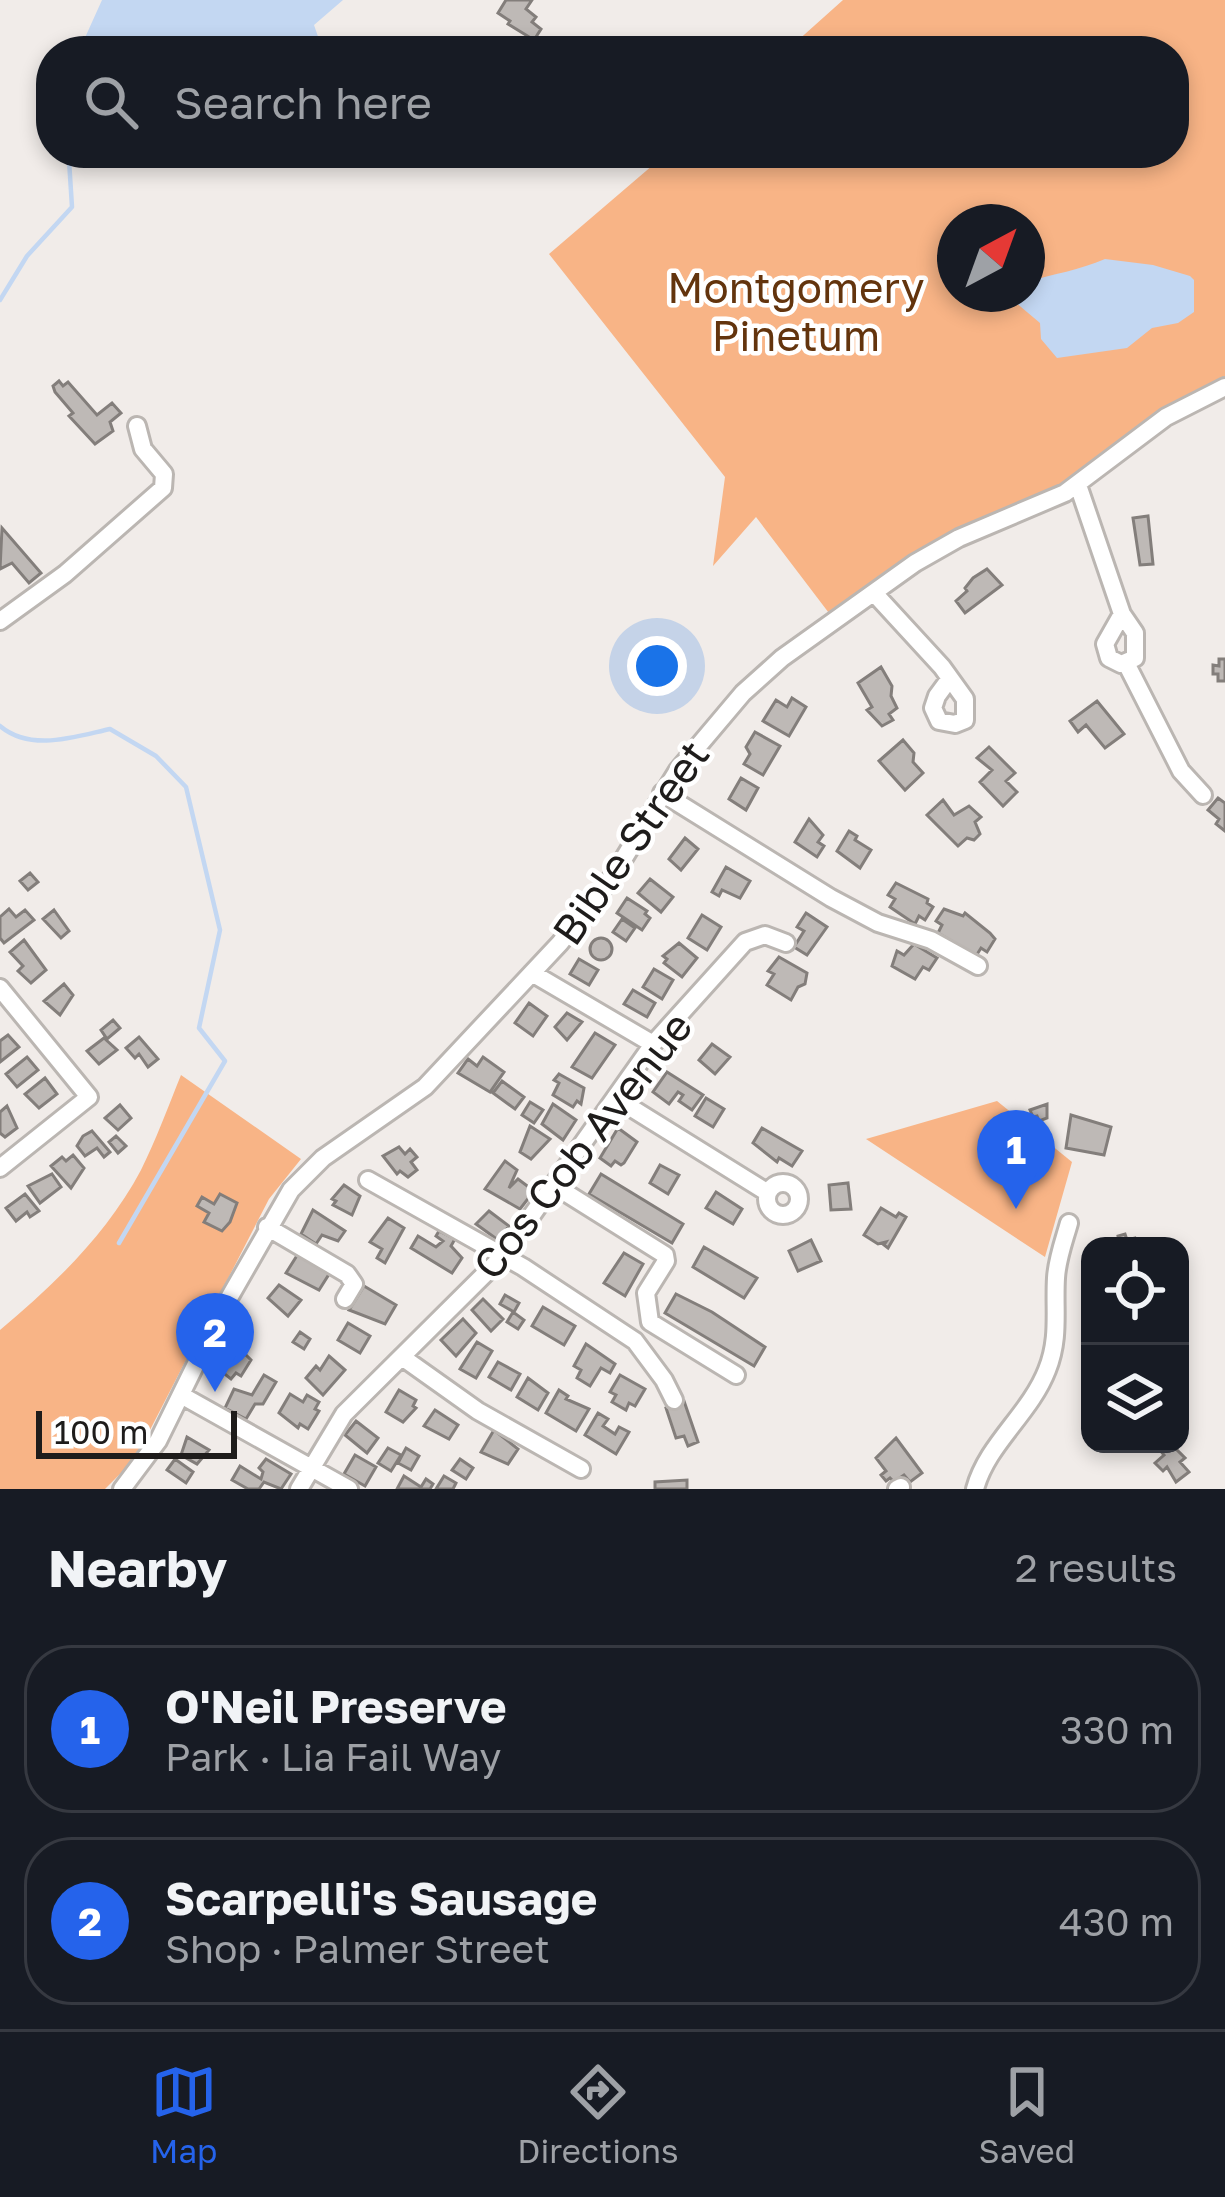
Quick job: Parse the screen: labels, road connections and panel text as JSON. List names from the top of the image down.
{
  "streets": {
    "street": ["Bible Street", "Cos Cob Avenue"]
  },
  "parks": ["Montgomery Pinetum"],
  "scale_bar": "100 m",
  "north": "top right",
  "page": {
    "search": "Search here",
    "pins": ["1", "2"],
    "scale": "100 m",
    "heading": ["Nearby", "2 results"],
    "list": [
      {
        "mark": "1",
        "name": "O'Neil Preserve",
        "note": "Park · Lia Fail Way",
        "value": "330 m"
      },
      {
        "mark": "2",
        "name": "Scarpelli's Sausage",
        "note": "Shop · Palmer Street",
        "value": "430 m"
      }
    ],
    "nav": ["Map", "Directions", "Saved"]
  }
}
